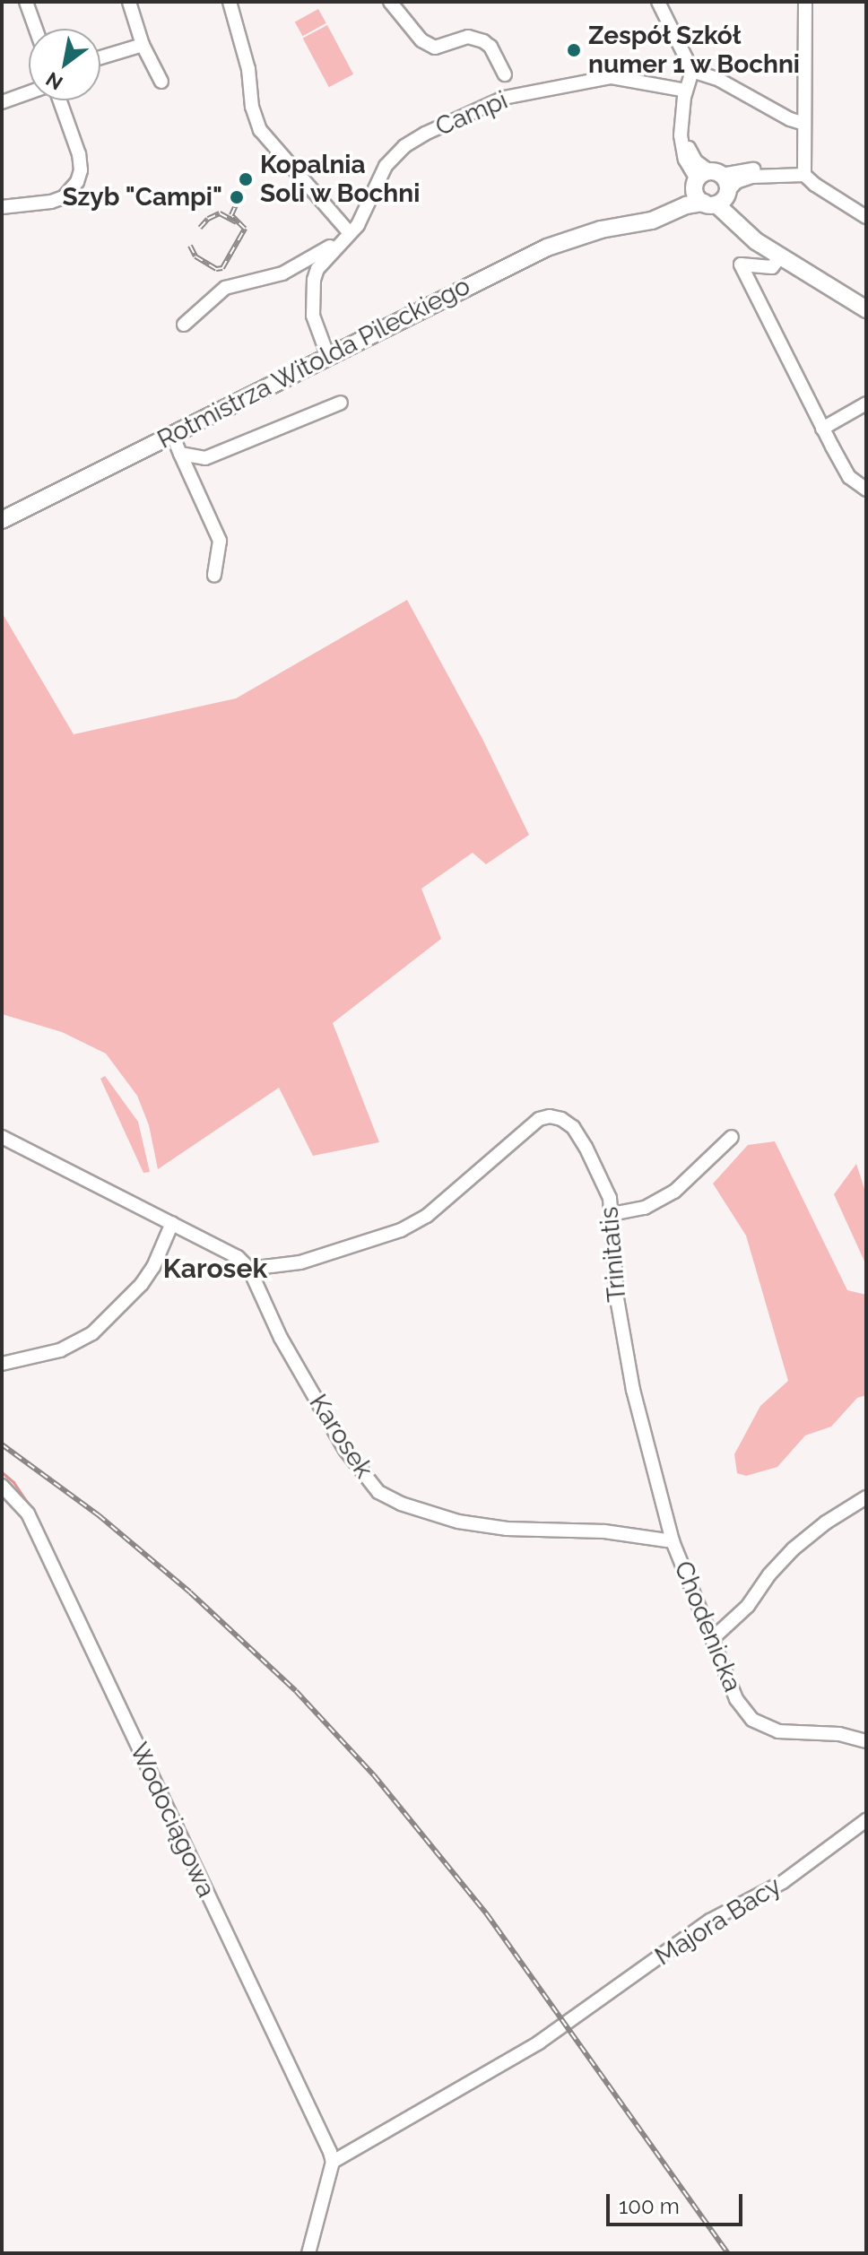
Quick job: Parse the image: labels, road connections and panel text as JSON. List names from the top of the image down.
{
  "streets": {
    "main road": ["Rotmistrza Witolda Pileckiego"],
    "street": [
      "Campi",
      "Trinitatis",
      "Karosek",
      "Chodenicka",
      "Wodociągowa",
      "Majora Bacy"
    ]
  },
  "crossings": [
    ["Campi", "Rotmistrza Witolda Pileckiego"],
    ["Trinitatis", "Karosek"],
    ["Trinitatis", "Chodenicka"],
    ["Karosek", "Chodenicka"],
    ["Wodociągowa", "Majora Bacy"]
  ],
  "districts": ["Karosek"],
  "places": ["Zespół Szkół numer 1 w Bochni", "Kopalnia Soli w Bochni", "Szyb \"Campi\""],
  "scale_bar": "100 m",
  "north": "bottom left"
}
